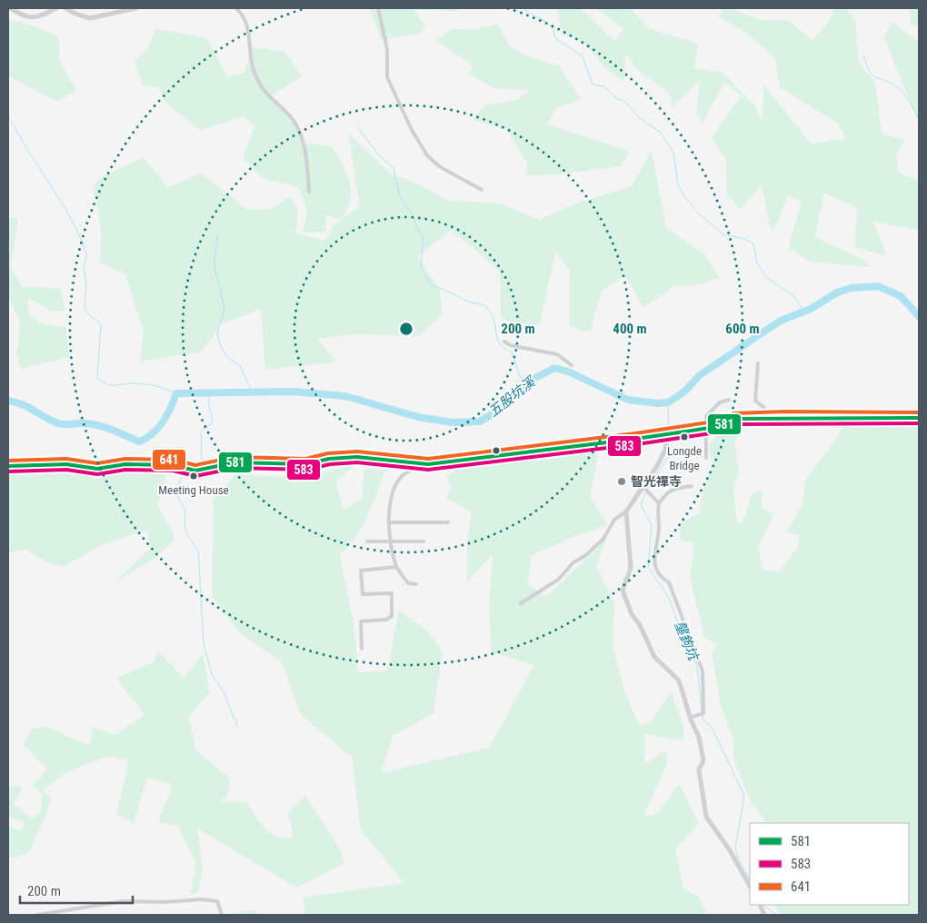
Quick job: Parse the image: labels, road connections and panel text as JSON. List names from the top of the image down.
{
  "water": ["五股坑溪", "壟鉤坑"],
  "places": ["Longde Bridge", "Meeting House", "智光禪寺"],
  "lines": ["transit line 641", "transit line 581", "transit line 583"],
  "legend": ["581", "583", "641"],
  "scale_bar": "200 m",
  "rings": ["200 m", "400 m", "600 m"]
}
